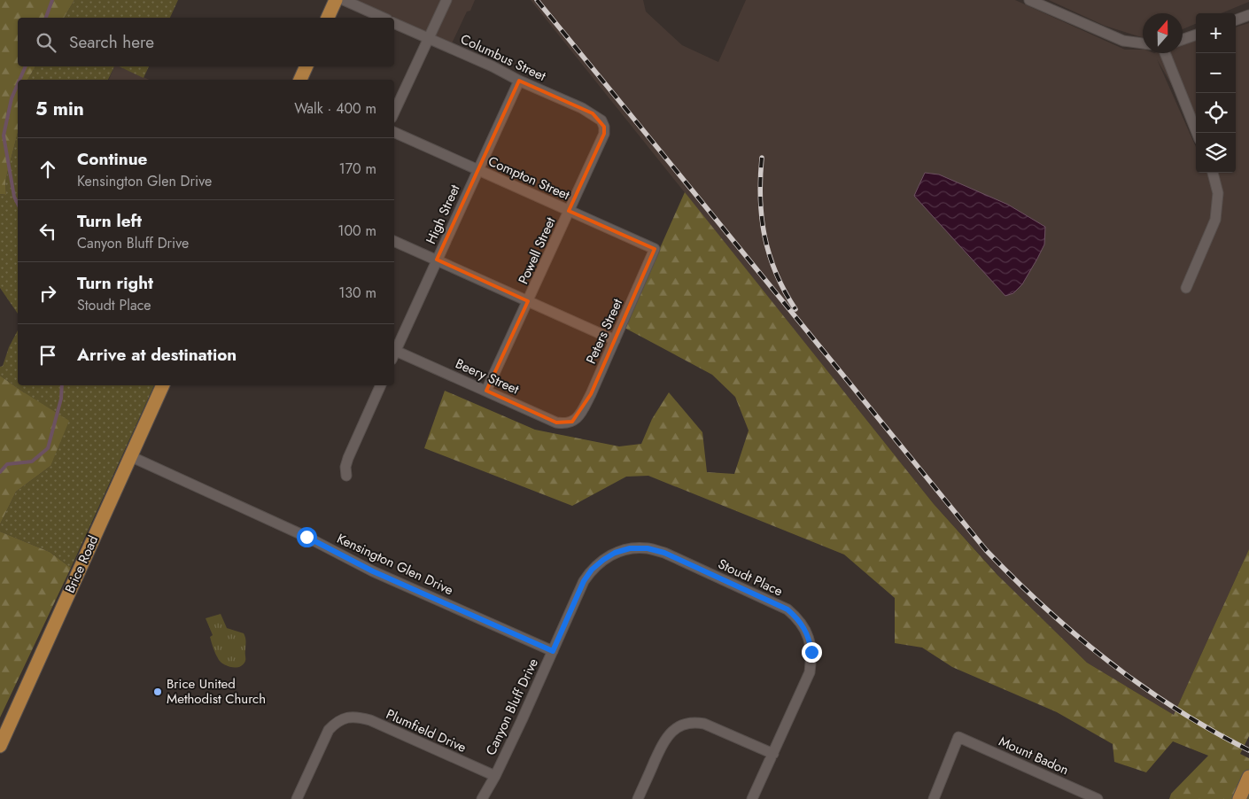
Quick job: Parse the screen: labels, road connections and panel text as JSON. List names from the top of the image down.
{
  "streets": {
    "main road": ["Brice Road"],
    "street": [
      "Columbus Street",
      "Compton Street",
      "High Street",
      "Powell Street",
      "Peters Street",
      "Beery Street",
      "Kensington Glen Drive",
      "Stoudt Place",
      "Canyon Bluff Drive",
      "Plumfield Drive",
      "Mount Badon"
    ]
  },
  "crossings": [
    ["Columbus Street", "High Street"],
    ["Columbus Street", "Powell Street"],
    ["Compton Street", "High Street"],
    ["Compton Street", "Powell Street"],
    ["Compton Street", "Peters Street"],
    ["Powell Street", "Beery Street"],
    ["Peters Street", "Beery Street"],
    ["Brice Road", "Kensington Glen Drive"],
    ["Kensington Glen Drive", "Canyon Bluff Drive"],
    ["Stoudt Place", "Canyon Bluff Drive"],
    ["Canyon Bluff Drive", "Plumfield Drive"]
  ],
  "places": ["Brice United Methodist Church"],
  "north": "top",
  "page": {
    "map_buttons": ["+", "−"],
    "search": "Search here",
    "heading": ["5 min", "Walk · 400 m"],
    "list": [
      ["Continue", "Kensington Glen Drive", "170 m"],
      ["Turn left", "Canyon Bluff Drive", "100 m"],
      ["Turn right", "Stoudt Place", "130 m"],
      "Arrive at destination"
    ]
  }
}
